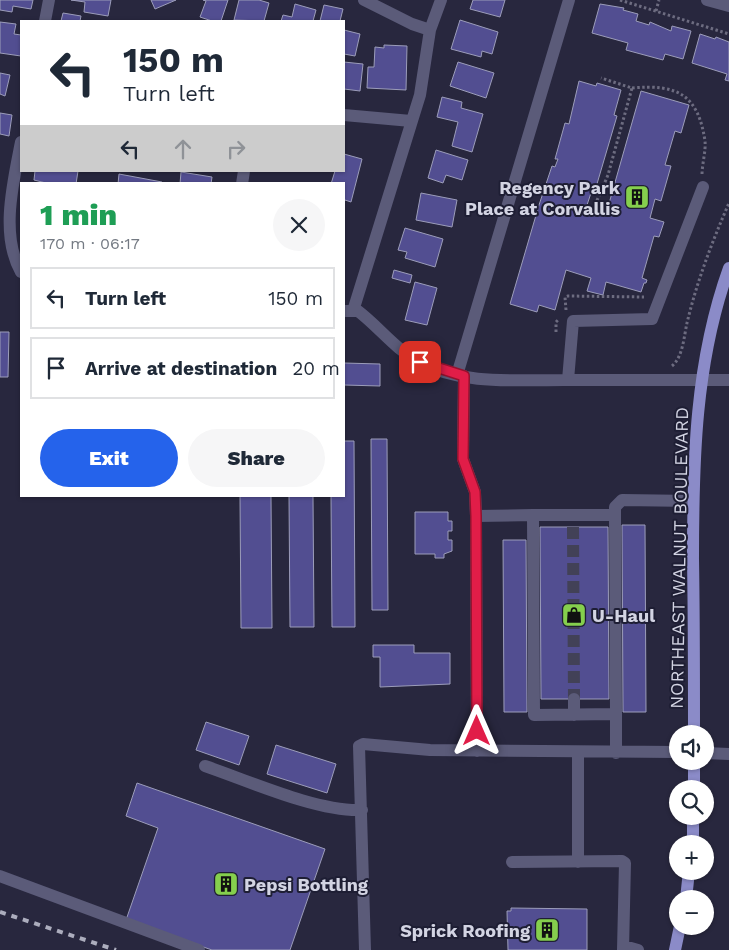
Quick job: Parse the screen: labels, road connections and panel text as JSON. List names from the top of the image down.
{
  "streets": {
    "main road": ["NORTHEAST WALNUT BOULEVARD"]
  },
  "places": {
    "building": ["Regency Park Place at Corvallis", "Pepsi Bottling", "Sprick Roofing"],
    "shop": ["U-Haul"]
  },
  "page": {
    "turn": ["150 m", "Turn left"],
    "heading": ["1 min", "170 m · 06:17"],
    "list": [
      {
        "name": "Turn left",
        "value": "150 m"
      },
      {
        "name": "Arrive at destination",
        "value": "20 m"
      }
    ],
    "buttons": ["Exit", "Share"],
    "map_buttons": ["+", "−"]
  }
}
